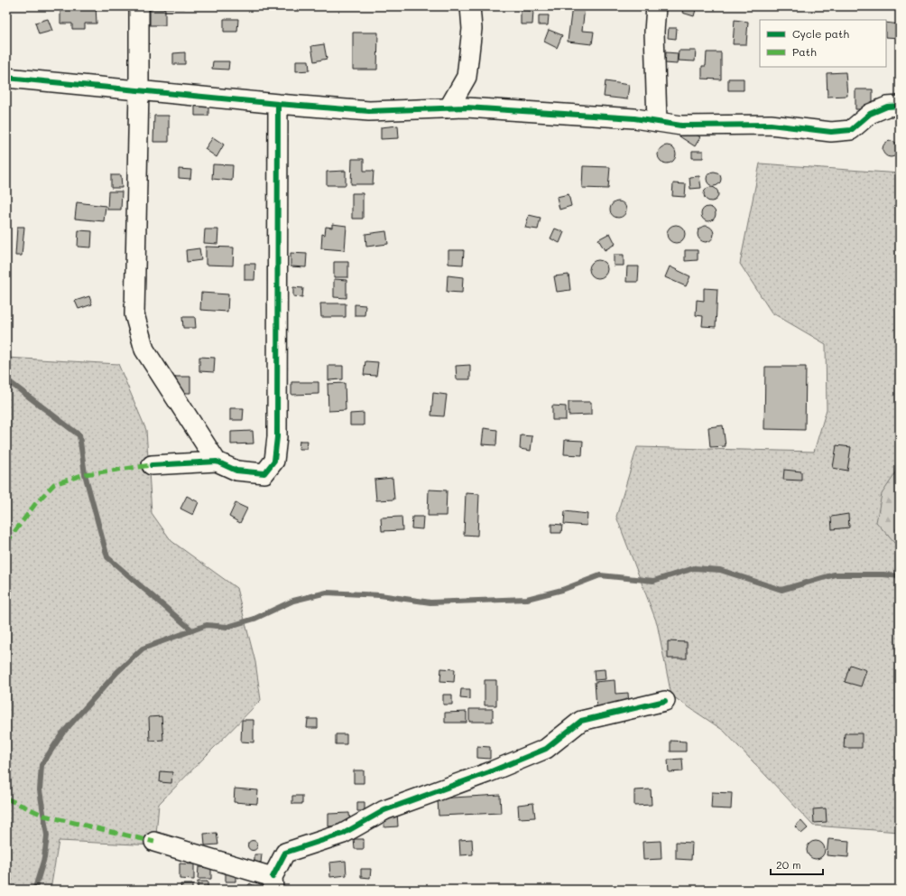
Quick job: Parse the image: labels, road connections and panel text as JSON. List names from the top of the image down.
{
  "legend": ["Cycle path", "Path"],
  "scale_bar": "20 m"
}
